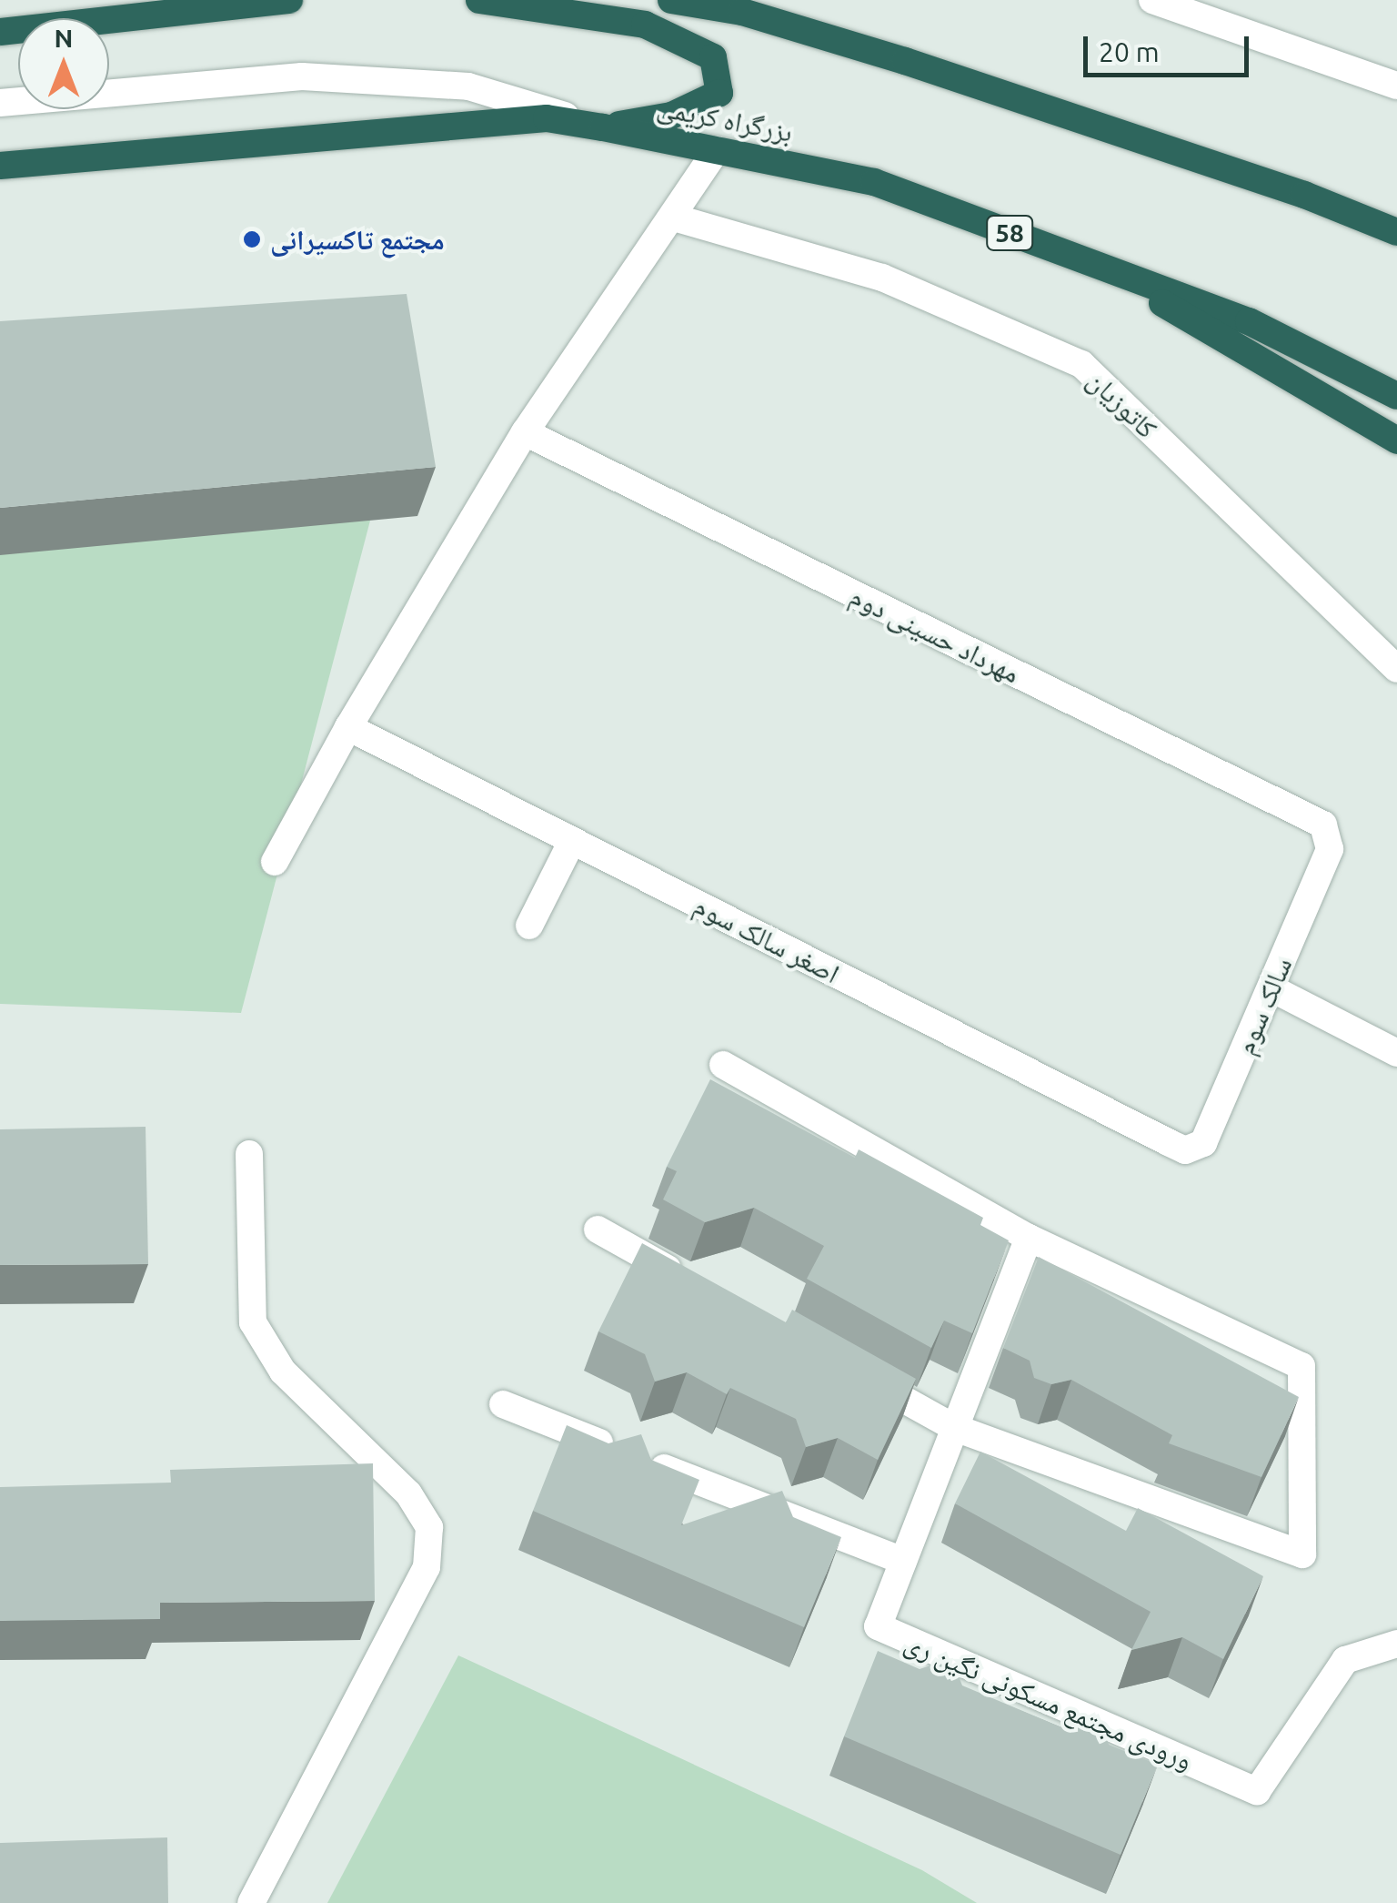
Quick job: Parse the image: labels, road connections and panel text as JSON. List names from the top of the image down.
{
  "streets": {
    "highway": ["بزرگراه کریمی", "58"],
    "street": [
      "کاتوزیان",
      "مهرداد حسینی دوم",
      "اصغر سالک سوم",
      "سالک سوم",
      "ورودی مجتمع مسکونی نگین ری"
    ]
  },
  "crossings": [
    ["مهرداد حسینی دوم", "سالک سوم"],
    ["اصغر سالک سوم", "سالک سوم"]
  ],
  "places": ["مجتمع تاکسیرانی"],
  "scale_bar": "20 m",
  "north": "top"
}
